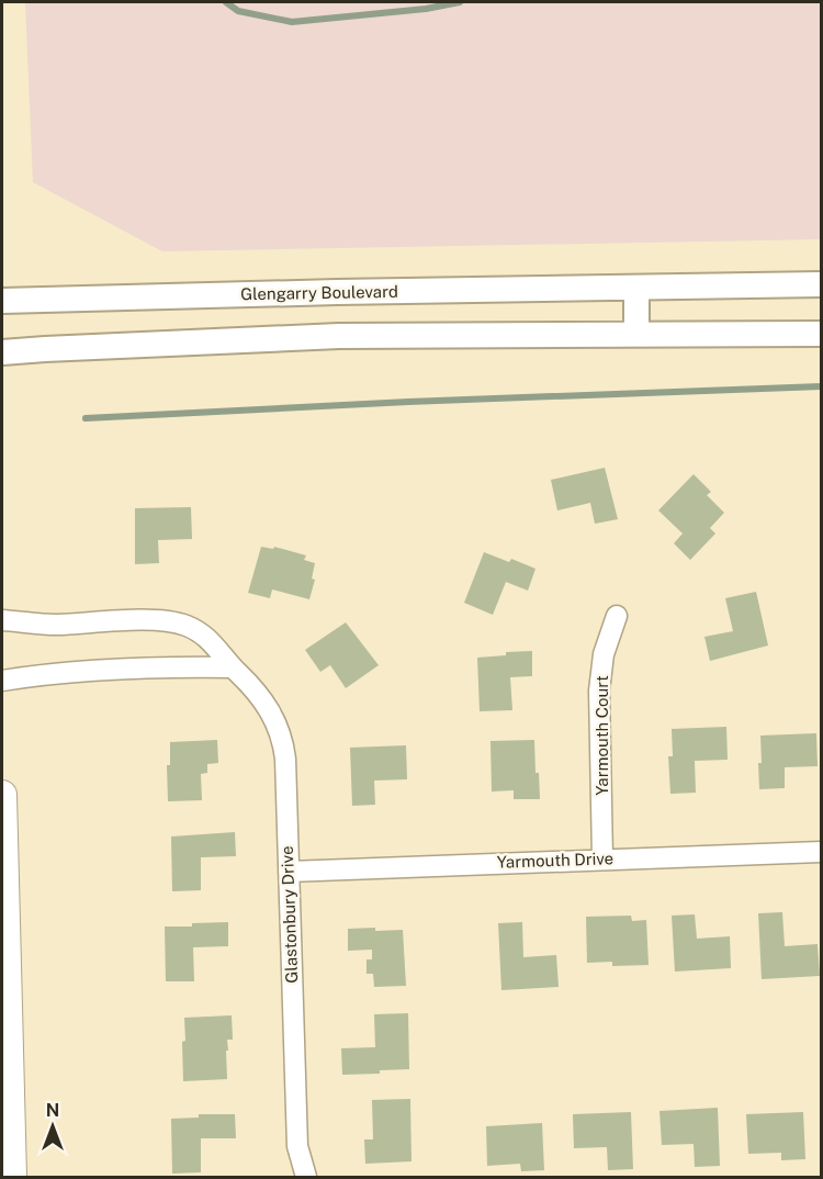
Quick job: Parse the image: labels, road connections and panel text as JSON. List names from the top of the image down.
{
  "streets": {
    "street": [
      "Glengarry Boulevard",
      "Yarmouth Court",
      "Yarmouth Drive",
      "Glastonbury Drive"
    ]
  },
  "crossings": [
    ["Yarmouth Court", "Yarmouth Drive"],
    ["Yarmouth Drive", "Glastonbury Drive"]
  ],
  "north": "top"
}
